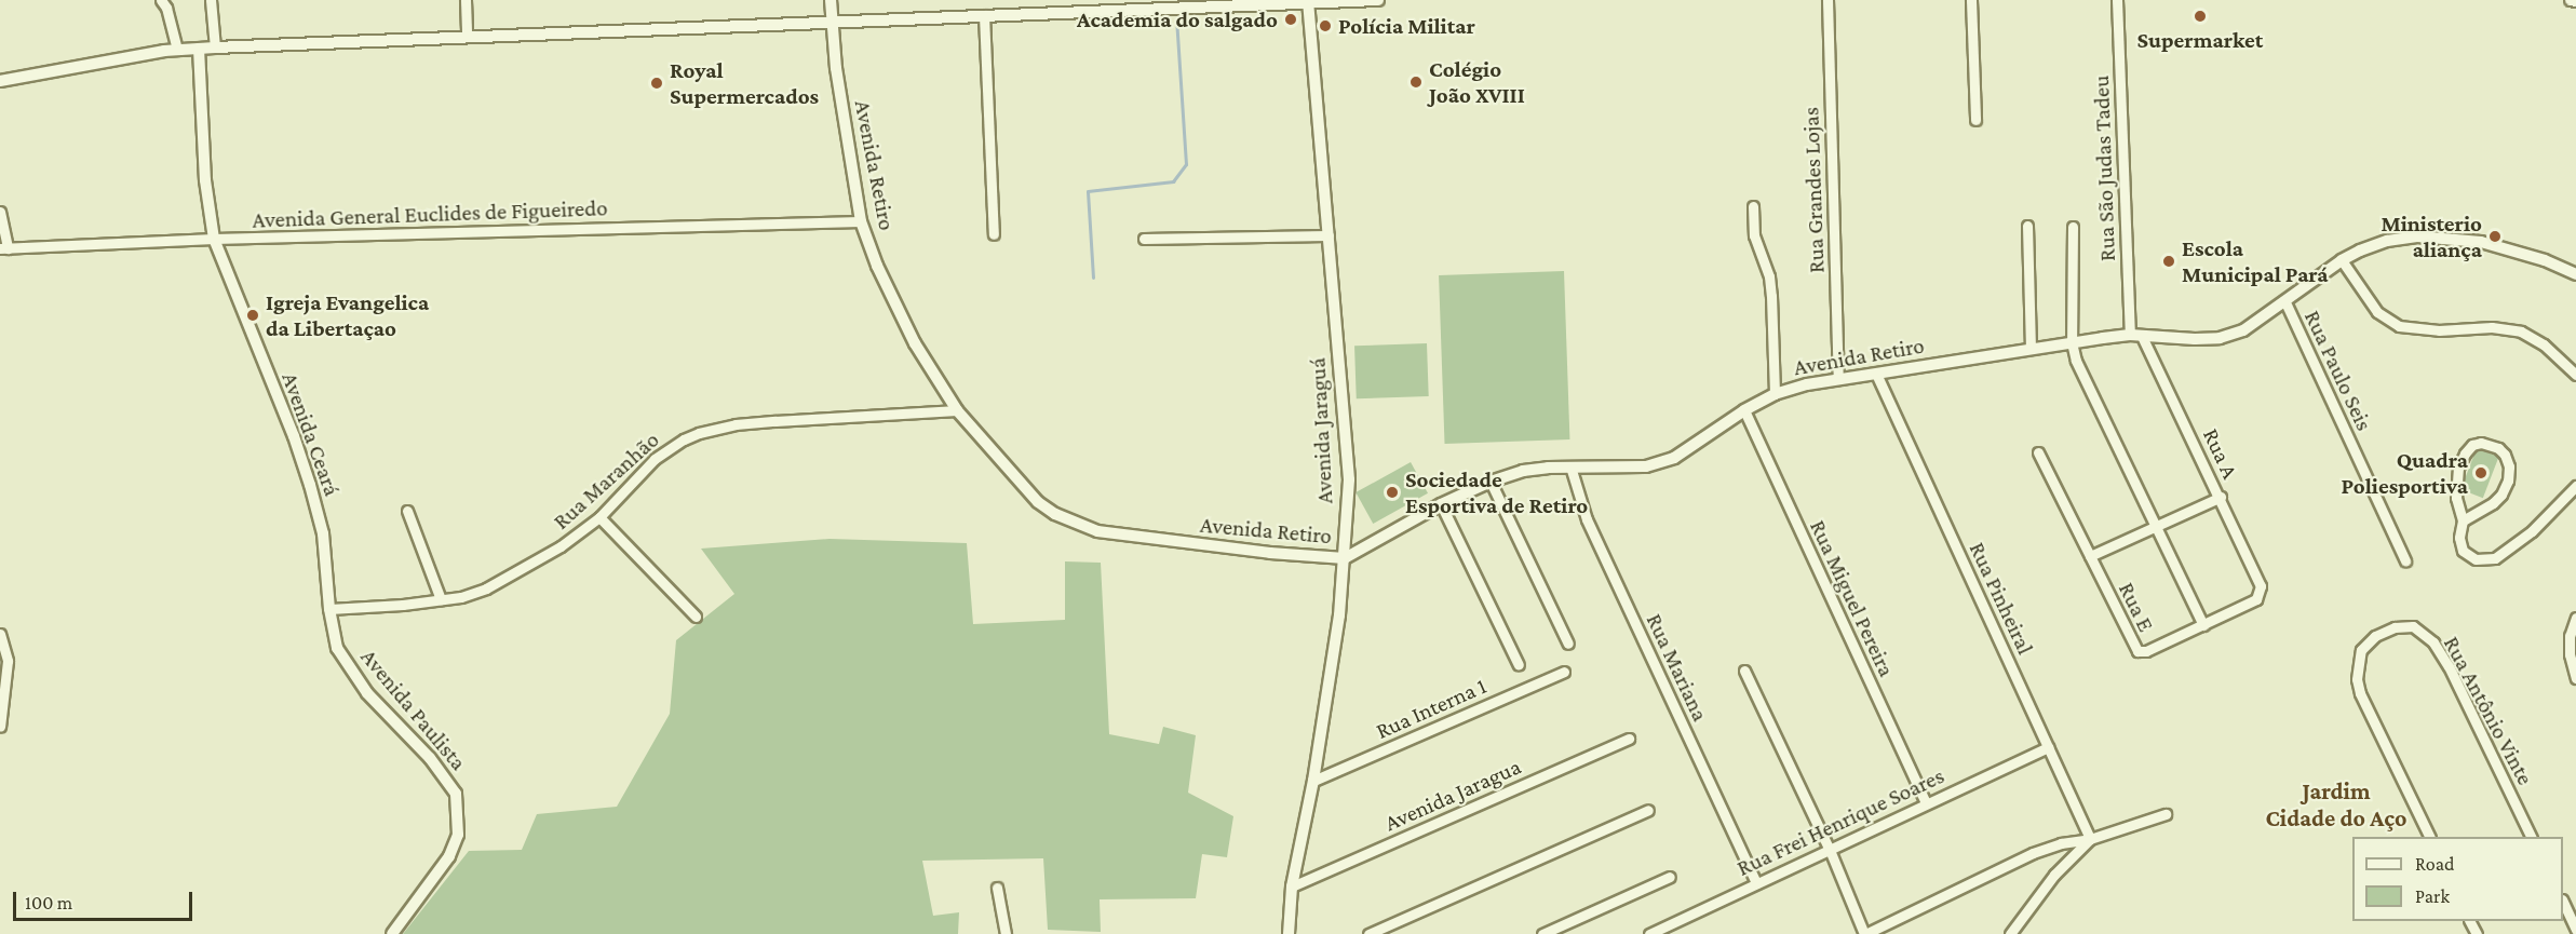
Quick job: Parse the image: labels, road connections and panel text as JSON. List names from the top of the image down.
{
  "streets": {
    "street": [
      "Avenida Retiro",
      "Rua São Judas Tadeu",
      "Rua Grandes Lojas",
      "Avenida General Euclides de Figueiredo",
      "Rua Paulo Seis",
      "Avenida Jaraguá",
      "Avenida Ceará",
      "Rua A",
      "Rua Maranhão",
      "Rua Miguel Pereira",
      "Rua Pinheiral",
      "Rua E",
      "Rua Mariana",
      "Rua Interna 1",
      "Avenida Paulista",
      "Rua Antônio Vinte",
      "Avenida Jaragua",
      "Rua Frei Henrique Soares"
    ]
  },
  "crossings": [
    ["Avenida Retiro", "Rua São Judas Tadeu"],
    ["Avenida Retiro", "Rua Grandes Lojas"],
    ["Avenida Retiro", "Avenida General Euclides de Figueiredo"],
    ["Avenida Retiro", "Rua Paulo Seis"],
    ["Avenida Retiro", "Avenida Jaraguá"],
    ["Avenida Retiro", "Rua A"],
    ["Avenida Retiro", "Rua Maranhão"],
    ["Avenida Retiro", "Rua Miguel Pereira"],
    ["Avenida Retiro", "Rua Pinheiral"],
    ["Avenida Retiro", "Rua Mariana"],
    ["Rua São Judas Tadeu", "Rua A"],
    ["Avenida General Euclides de Figueiredo", "Avenida Ceará"],
    ["Avenida Jaraguá", "Rua Interna 1"],
    ["Avenida Jaraguá", "Avenida Jaragua"],
    ["Avenida Ceará", "Rua Maranhão"],
    ["Avenida Ceará", "Avenida Paulista"],
    ["Rua A", "Rua E"],
    ["Rua Maranhão", "Avenida Paulista"],
    ["Rua Miguel Pereira", "Rua Frei Henrique Soares"],
    ["Rua Pinheiral", "Rua Frei Henrique Soares"],
    ["Rua Mariana", "Rua Frei Henrique Soares"]
  ],
  "districts": ["Jardim Cidade do Aço"],
  "places": [
    "Supermarket",
    "Academia do salgado",
    "Polícia Militar",
    "Colégio João XVIII",
    "Royal Supermercados",
    "Ministerio aliança",
    "Escola Municipal Pará",
    "Igreja Evangelica da Libertaçao",
    "Quadra Poliesportiva",
    "Sociedade Esportiva de Retiro"
  ],
  "legend": ["Road", "Park"],
  "scale_bar": "100 m"
}
